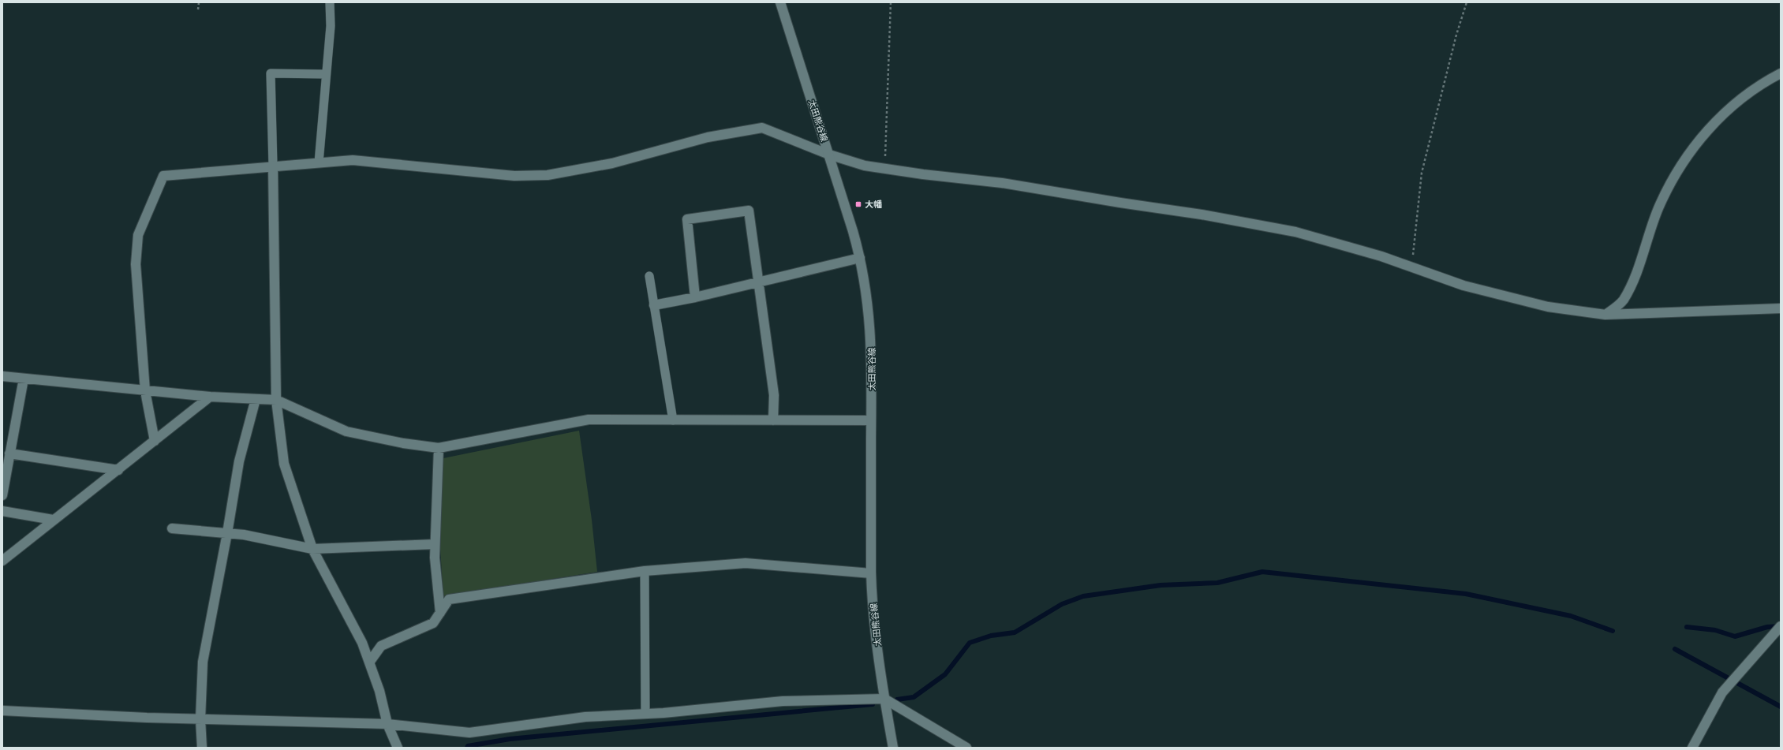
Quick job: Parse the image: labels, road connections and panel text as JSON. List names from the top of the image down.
{
  "streets": {
    "street": ["太田熊谷線"]
  },
  "places": {
    "transit": ["大幡"]
  }
}
